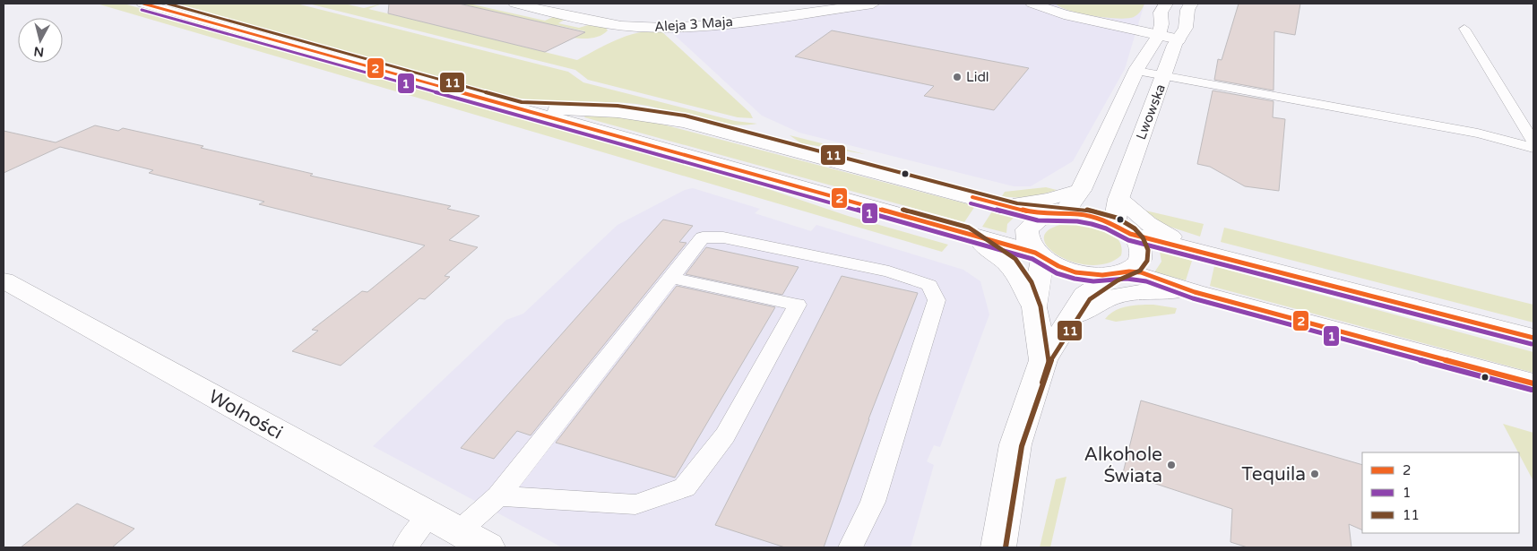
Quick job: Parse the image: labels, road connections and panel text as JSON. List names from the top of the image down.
{
  "streets": {
    "street": ["Aleja 3 Maja", "Lwowska", "Wolności"]
  },
  "places": ["Lidl", "Alkohole Świata", "Tequila"],
  "lines": ["transit line 2", "transit line 11", "transit line 1"],
  "legend": ["2", "1", "11"],
  "north": "bottom"
}
